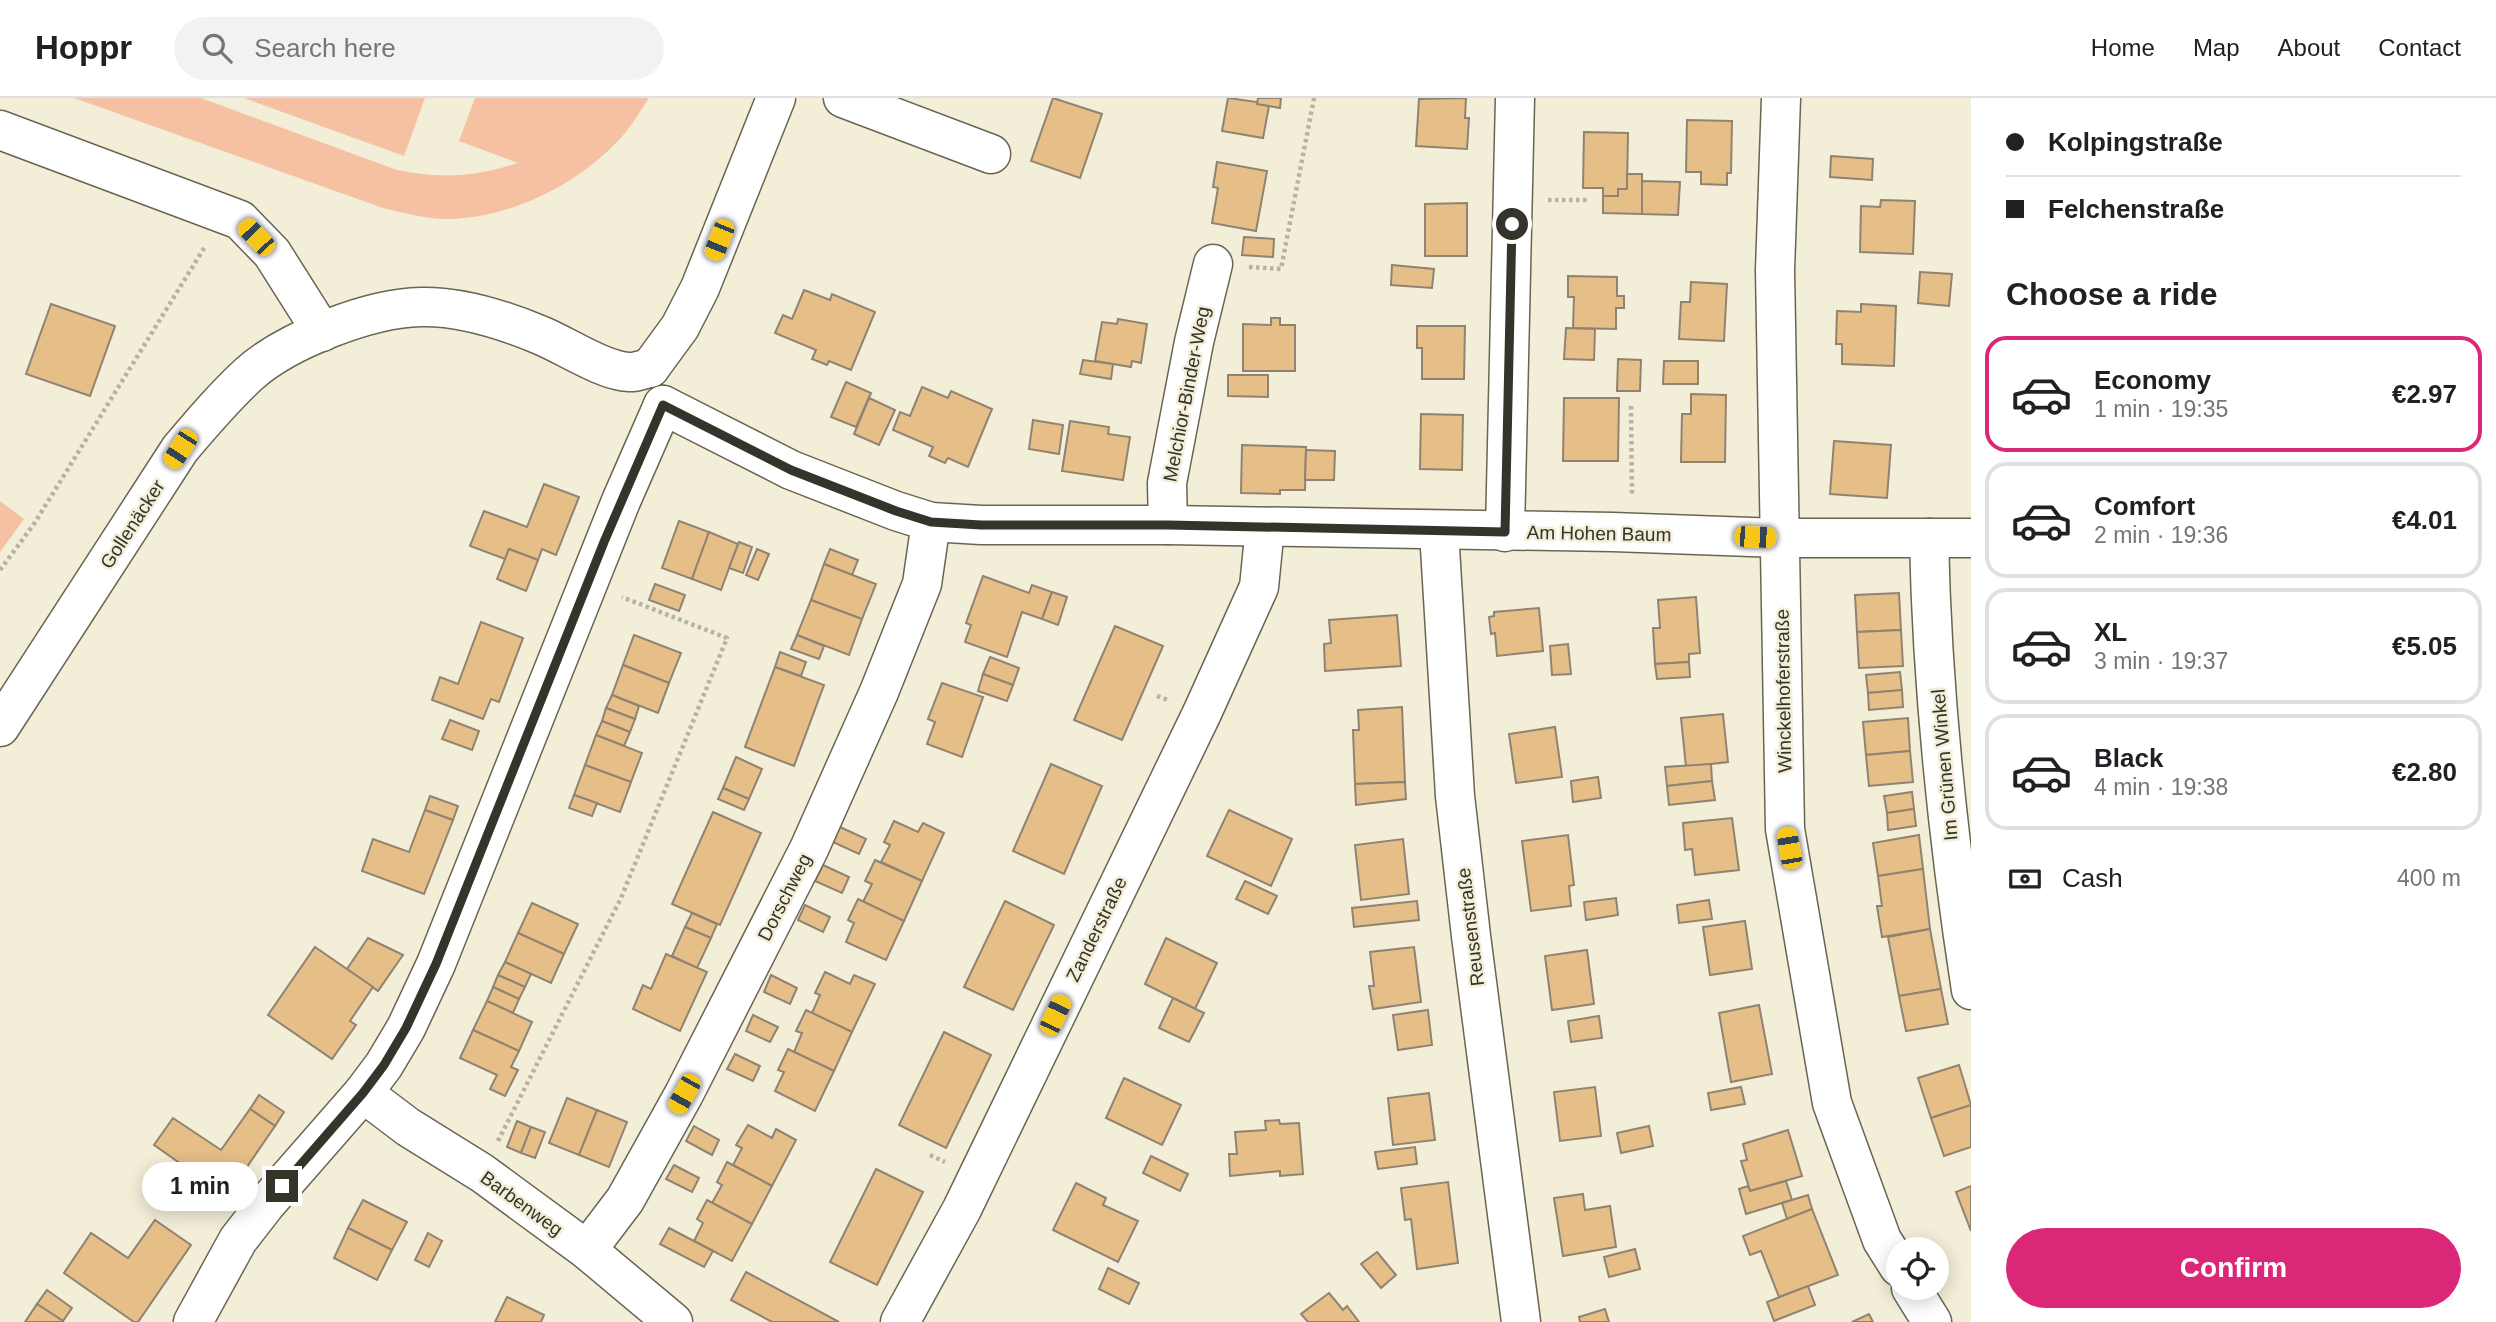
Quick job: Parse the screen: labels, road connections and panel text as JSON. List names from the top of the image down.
{
  "streets": {
    "street": [
      "Melchior-Binder-Weg",
      "Gollenäcker",
      "Am Hohen Baum",
      "Winckelhoferstraße",
      "Im Grünen Winkel",
      "Dorschweg",
      "Reusenstraße",
      "Zanderstraße",
      "Barbenweg"
    ]
  },
  "crossings": [
    ["Melchior-Binder-Weg", "Am Hohen Baum"],
    ["Am Hohen Baum", "Winckelhoferstraße"],
    ["Am Hohen Baum", "Im Grünen Winkel"],
    ["Am Hohen Baum", "Dorschweg"],
    ["Am Hohen Baum", "Reusenstraße"],
    ["Am Hohen Baum", "Zanderstraße"],
    ["Dorschweg", "Barbenweg"]
  ],
  "page": {
    "header": "Hoppr",
    "search": "Search here",
    "nav": [
      "Home",
      "Map",
      "About",
      "Contact"
    ],
    "banner": ["Kolpingstraße", "Felchenstraße"],
    "heading": "Choose a ride",
    "list": [
      {
        "name": "Economy",
        "note": "1 min · 19:35",
        "value": "€2.97"
      },
      {
        "name": "Comfort",
        "note": "2 min · 19:36",
        "value": "€4.01"
      },
      {
        "name": "XL",
        "note": "3 min · 19:37",
        "value": "€5.05"
      },
      {
        "name": "Black",
        "note": "4 min · 19:38",
        "value": "€2.80"
      }
    ],
    "pay": ["Cash", "400 m"],
    "bubble": "1 min",
    "buttons": "Confirm"
  }
}
